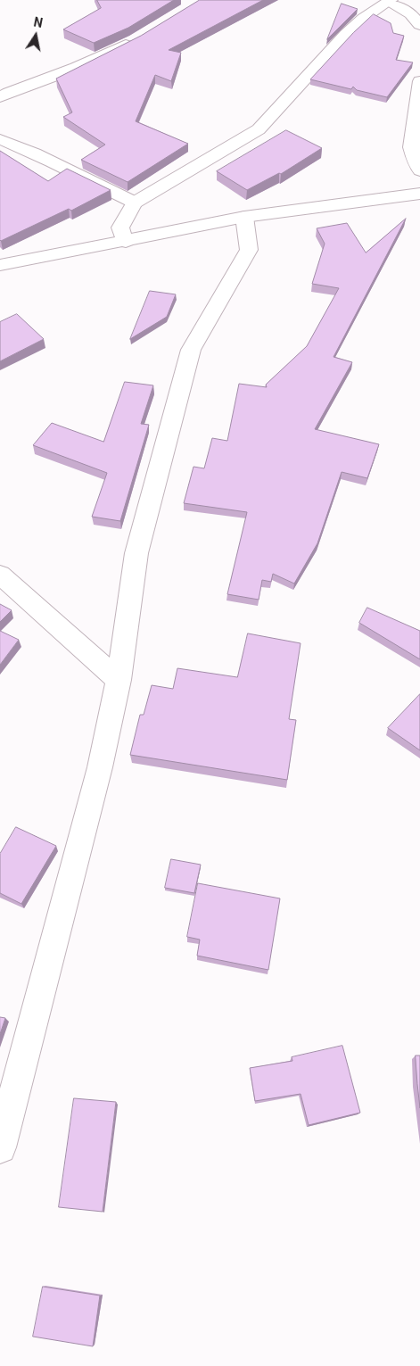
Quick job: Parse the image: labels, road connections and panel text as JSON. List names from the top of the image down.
{
  "north": "top"
}
